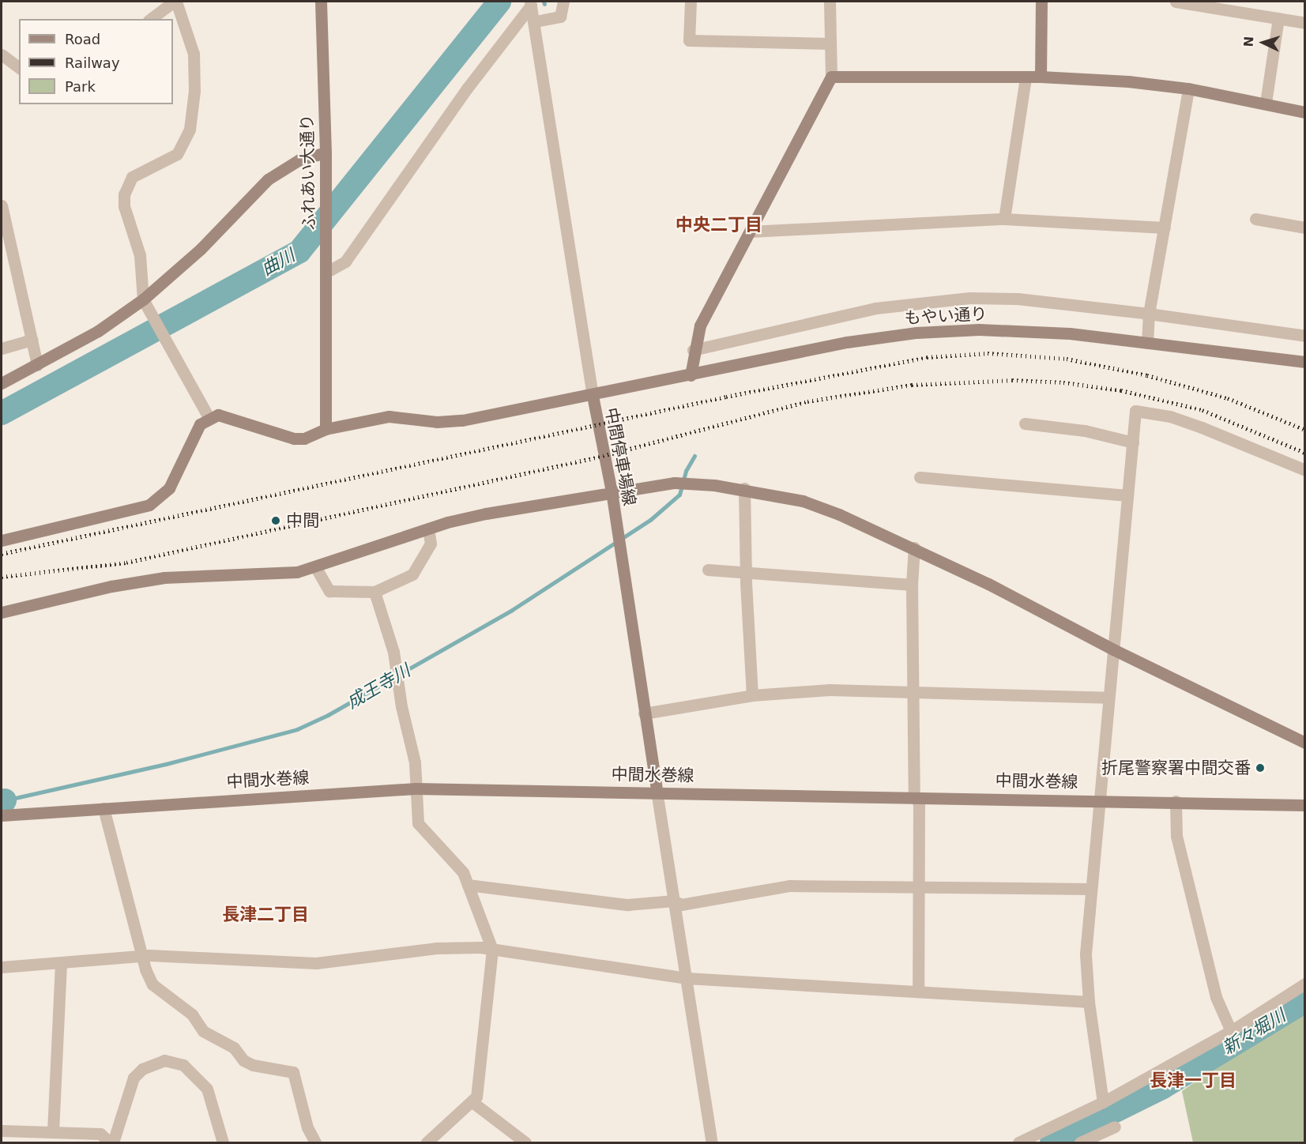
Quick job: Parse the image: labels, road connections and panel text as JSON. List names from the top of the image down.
{
  "streets": {
    "street": [
      "ふれあい大通り",
      "もやい通り",
      "中間停車場線",
      "中間水巻線"
    ]
  },
  "crossings": [
    ["ふれあい大通り", "中間停車場線"],
    ["もやい通り", "中間停車場線"],
    ["中間停車場線", "中間水巻線"]
  ],
  "districts": ["中央二丁目", "長津二丁目", "長津一丁目"],
  "water": ["曲川", "成王寺川", "新々堀川"],
  "places": ["中間", "折尾警察署中間交番"],
  "legend": ["Road", "Railway", "Park"],
  "north": "left"
}
